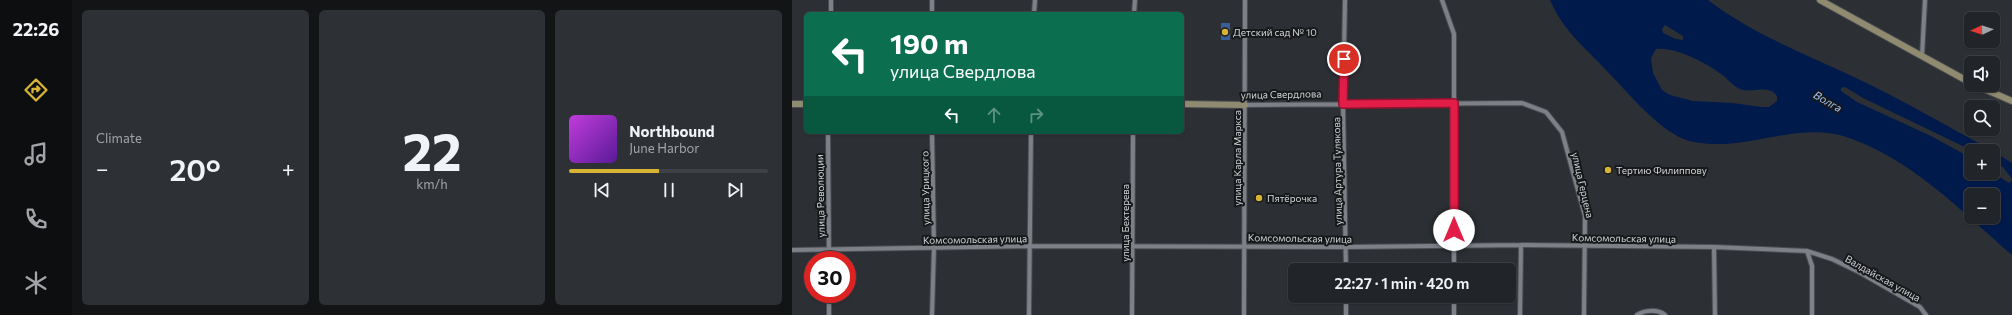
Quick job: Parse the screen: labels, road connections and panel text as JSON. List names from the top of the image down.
{
  "streets": {
    "street": [
      "улица Свердлова",
      "улица Карла Маркса",
      "улица Артура Тулякова",
      "улица Герцена",
      "улица Урицкого",
      "улица Революции",
      "улица Бехтерева",
      "Комсомольская улица",
      "Валдайская улица"
    ]
  },
  "crossings": [
    ["улица Свердлова", "улица Карла Маркса"],
    ["улица Свердлова", "улица Артура Тулякова"],
    ["улица Свердлова", "улица Герцена"],
    ["улица Карла Маркса", "Комсомольская улица"],
    ["улица Артура Тулякова", "Комсомольская улица"],
    ["улица Герцена", "Комсомольская улица"],
    ["улица Урицкого", "Комсомольская улица"],
    ["улица Революции", "Комсомольская улица"],
    ["улица Бехтерева", "Комсомольская улица"],
    ["Комсомольская улица", "Валдайская улица"]
  ],
  "water": ["Волга"],
  "places": ["Детский сад № 10", "Тертию Филиппову", "Пятёрочка"],
  "north": "left",
  "page": {
    "tabs": "22:26",
    "tile": [
      "Climate",
      ["22", "km/h"]
    ],
    "map_buttons": ["+", "−"],
    "turn": ["190 m", "улица Свердлова"],
    "song": ["Northbound", "June Harbor"],
    "heat": ["−", "20°", "+"],
    "limit": "30",
    "trip": "22:27 · 1 min · 420 m"
  }
}
